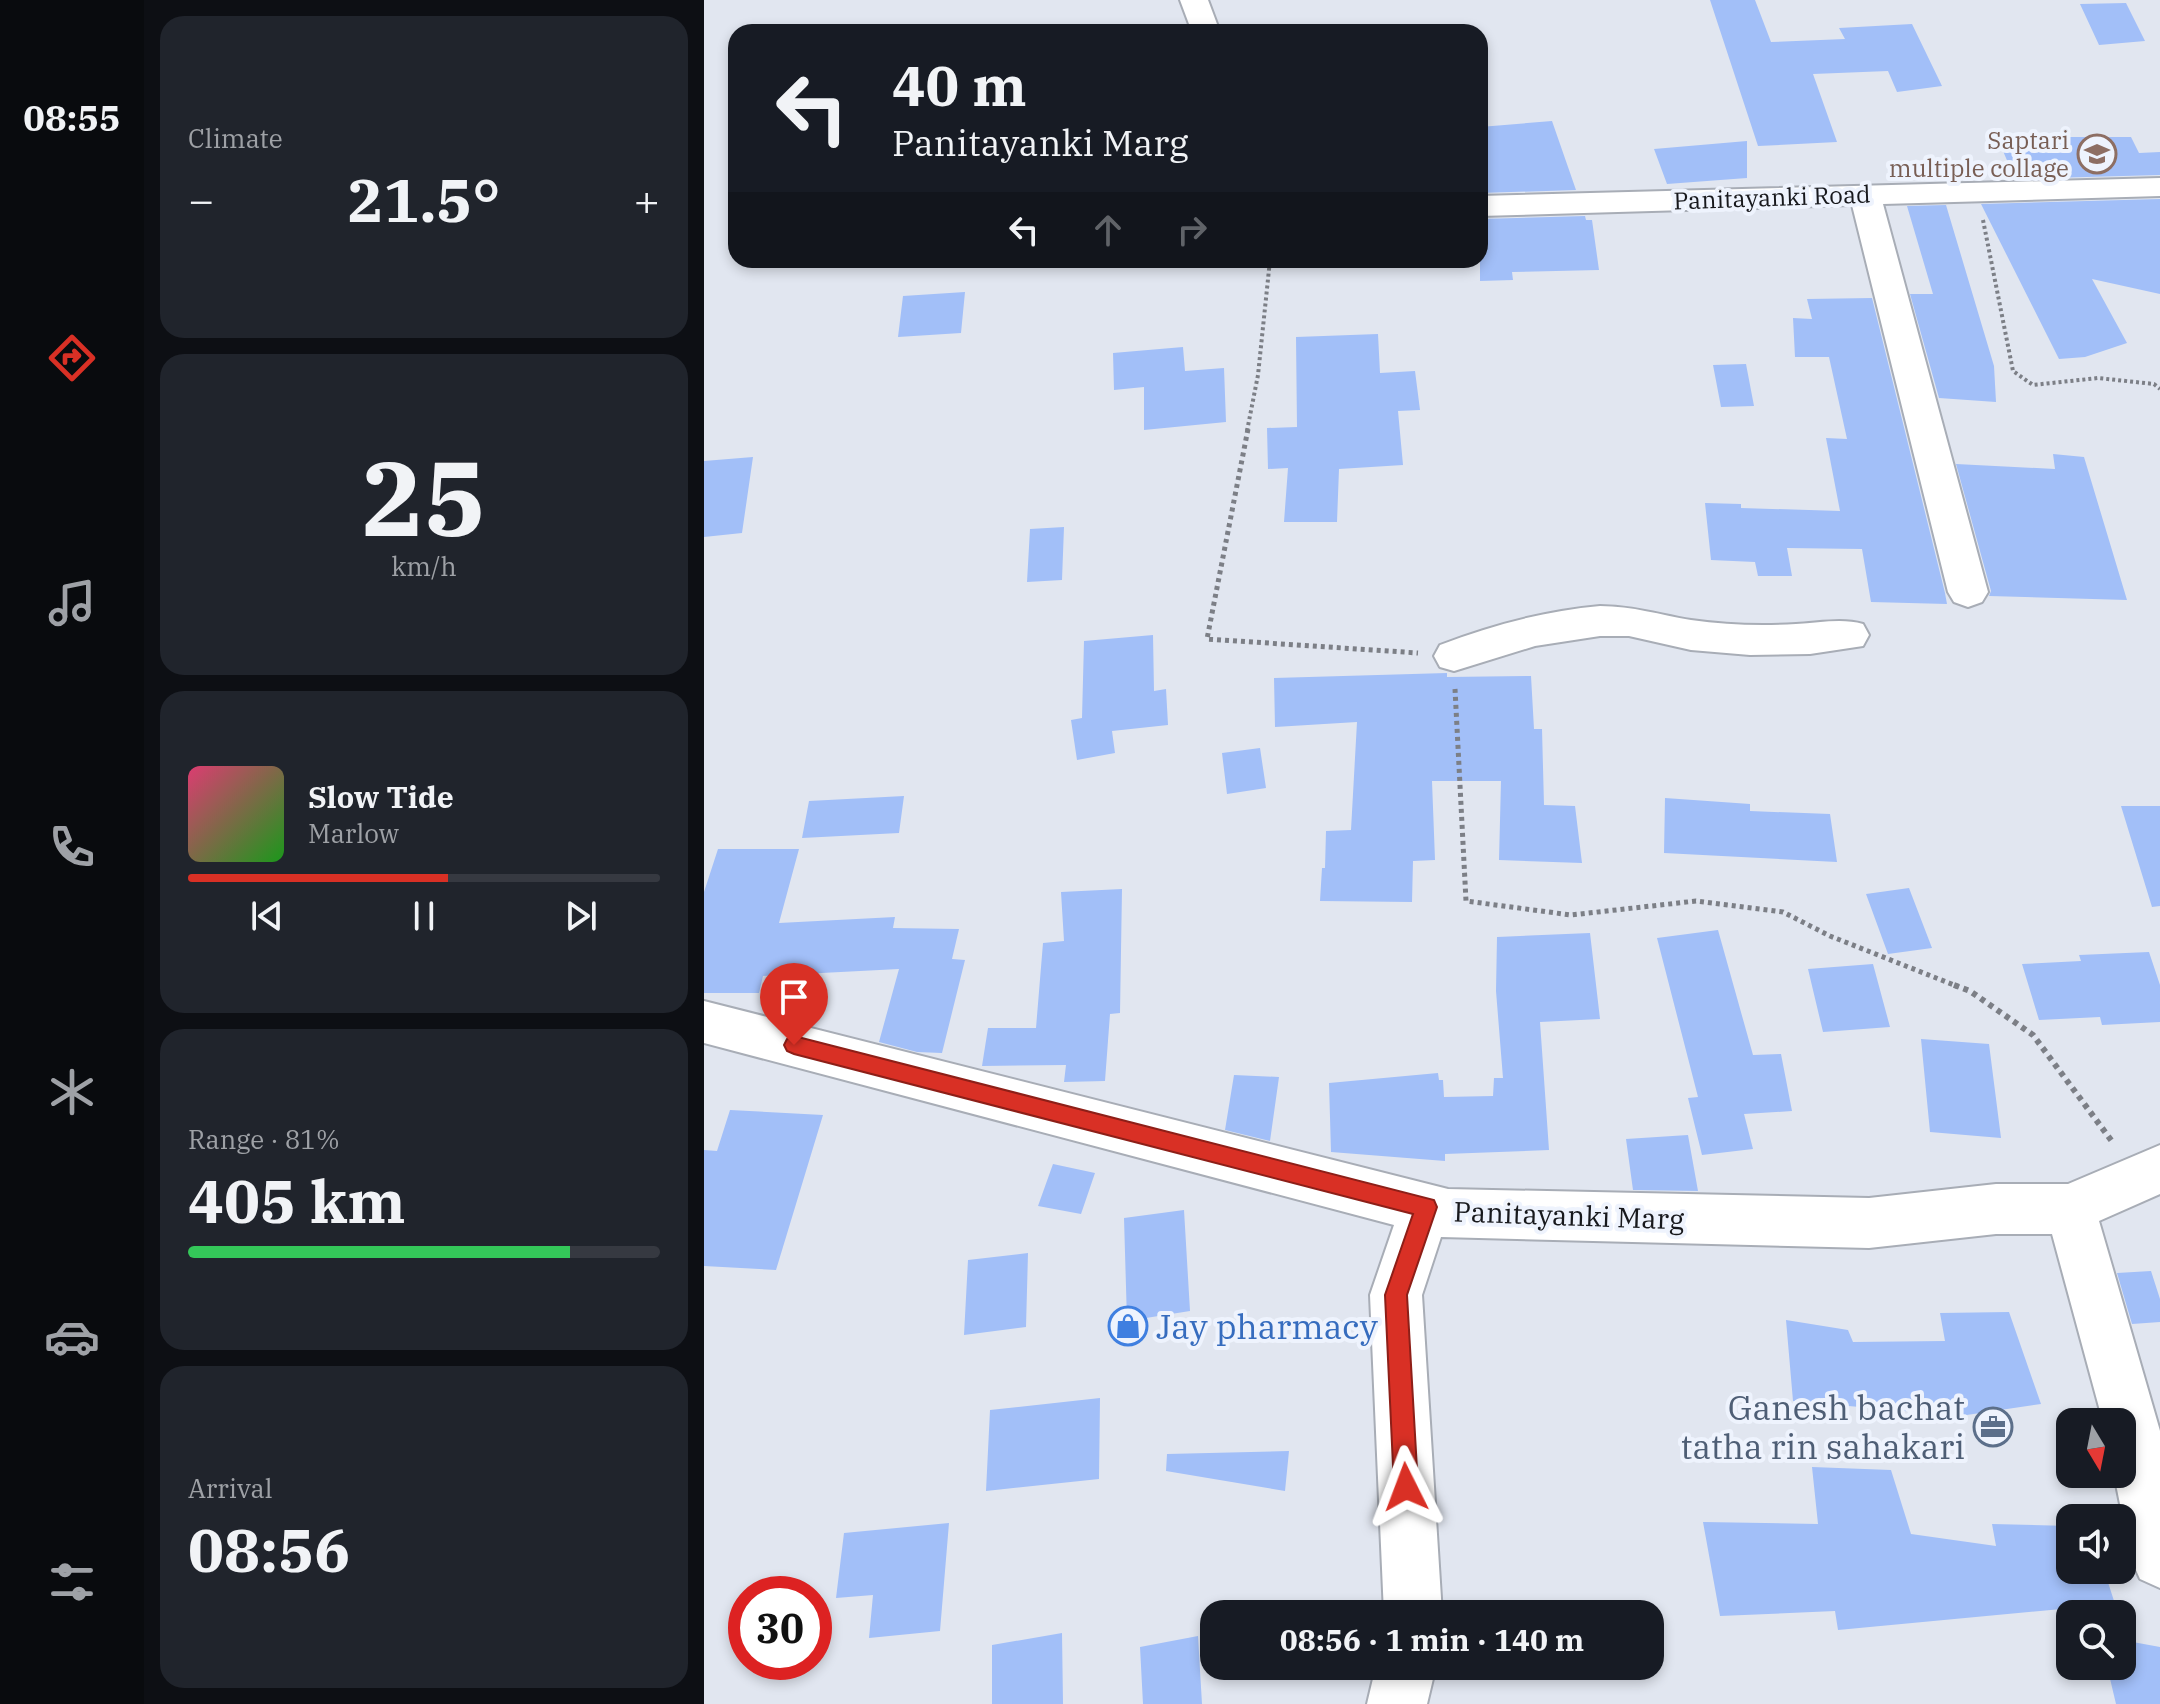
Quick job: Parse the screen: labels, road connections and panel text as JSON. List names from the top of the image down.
{
  "streets": {
    "street": ["Panitayanki Road", "Panitayanki Marg"]
  },
  "places": {
    "school or university": ["Saptari multiple collage"],
    "shop": ["Jay pharmacy"],
    "office": ["Ganesh bachat tatha rin sahakari"]
  },
  "north": "bottom",
  "page": {
    "tabs": "08:55",
    "tile": [
      "Climate",
      ["25", "km/h"],
      ["Range · 81%", "405 km"],
      ["Arrival", "08:56"]
    ],
    "turn": ["40 m", "Panitayanki Marg"],
    "heat": ["−", "21.5°", "+"],
    "song": ["Slow Tide", "Marlow"],
    "limit": "30",
    "trip": "08:56 · 1 min · 140 m"
  }
}
